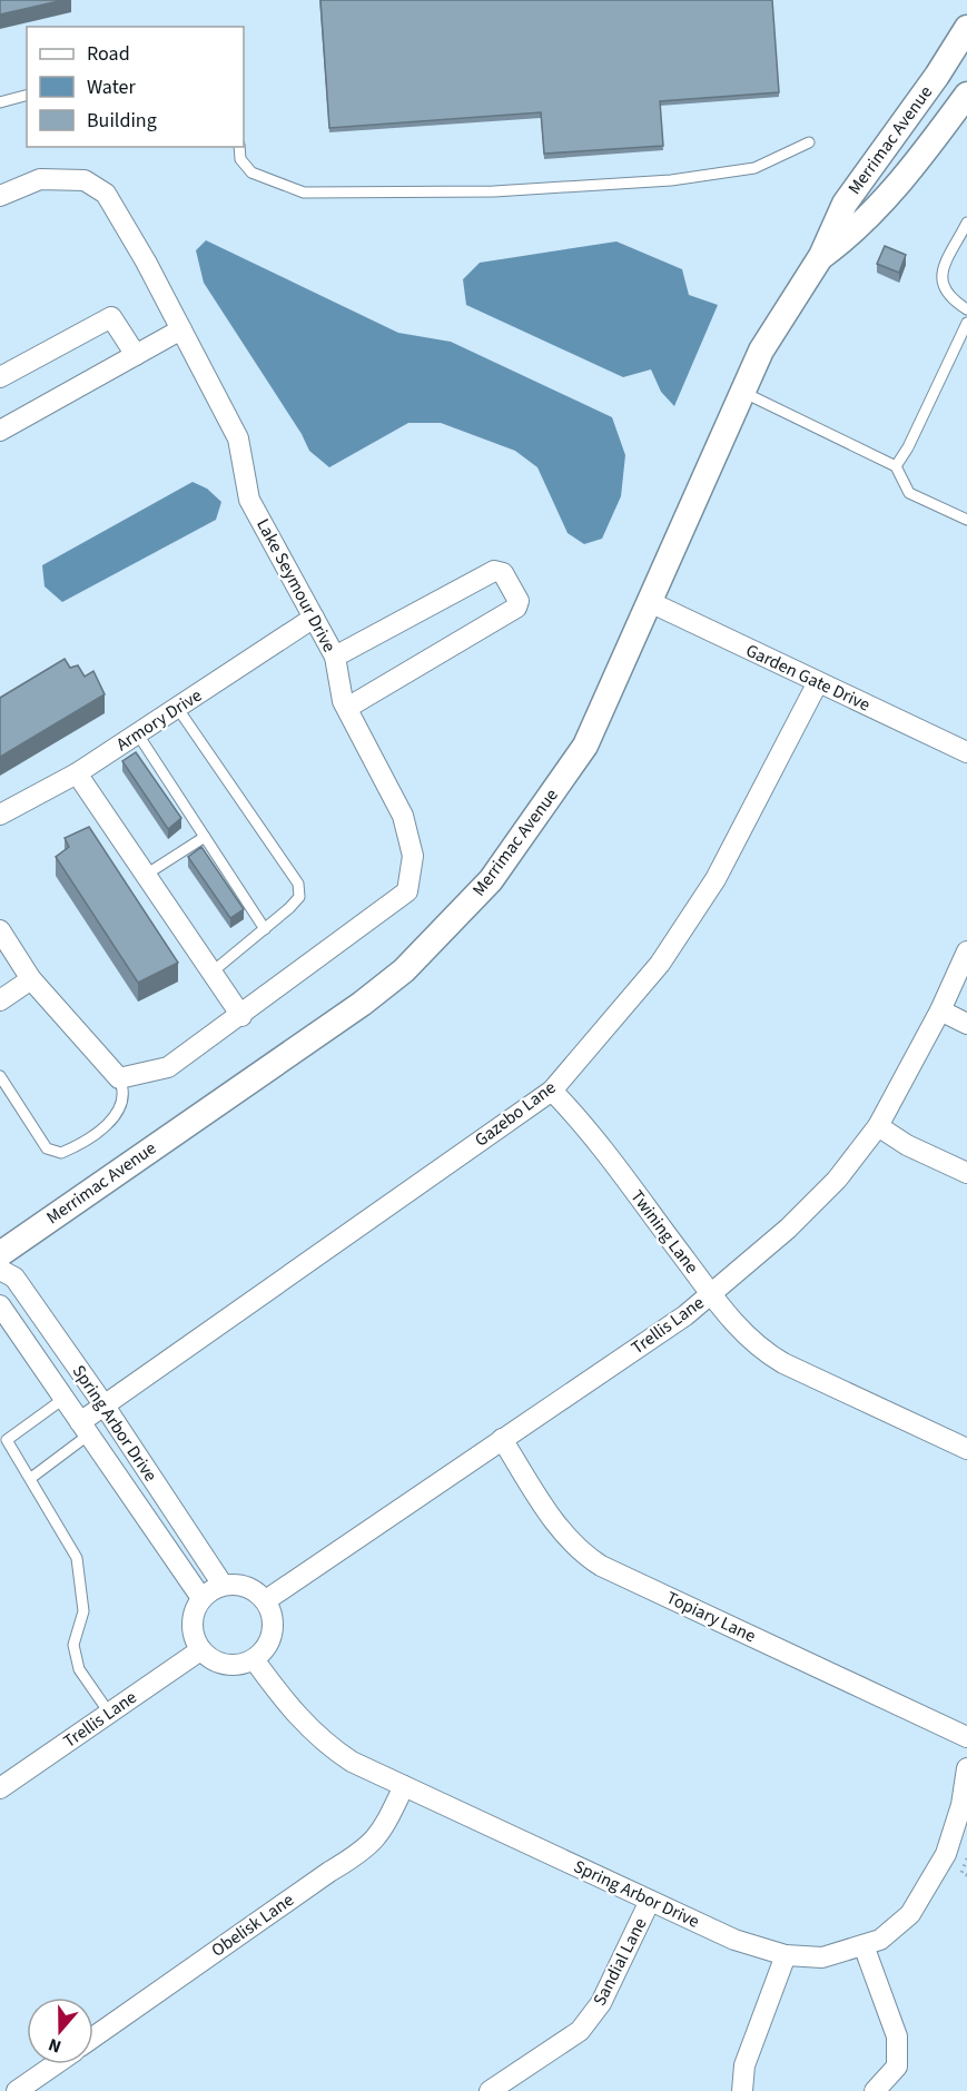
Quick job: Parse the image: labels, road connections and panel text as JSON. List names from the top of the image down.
{
  "streets": {
    "street": [
      "Merrimac Avenue",
      "Lake Seymour Drive",
      "Garden Gate Drive",
      "Armory Drive",
      "Gazebo Lane",
      "Twining Lane",
      "Trellis Lane",
      "Spring Arbor Drive",
      "Topiary Lane",
      "Obelisk Lane",
      "Sandial Lane"
    ]
  },
  "crossings": [
    ["Merrimac Avenue", "Garden Gate Drive"],
    ["Lake Seymour Drive", "Armory Drive"],
    ["Garden Gate Drive", "Gazebo Lane"],
    ["Gazebo Lane", "Twining Lane"],
    ["Gazebo Lane", "Spring Arbor Drive"],
    ["Twining Lane", "Trellis Lane"],
    ["Trellis Lane", "Spring Arbor Drive"],
    ["Trellis Lane", "Topiary Lane"],
    ["Spring Arbor Drive", "Obelisk Lane"],
    ["Spring Arbor Drive", "Sandial Lane"]
  ],
  "legend": ["Road", "Water", "Building"],
  "north": "bottom"
}
